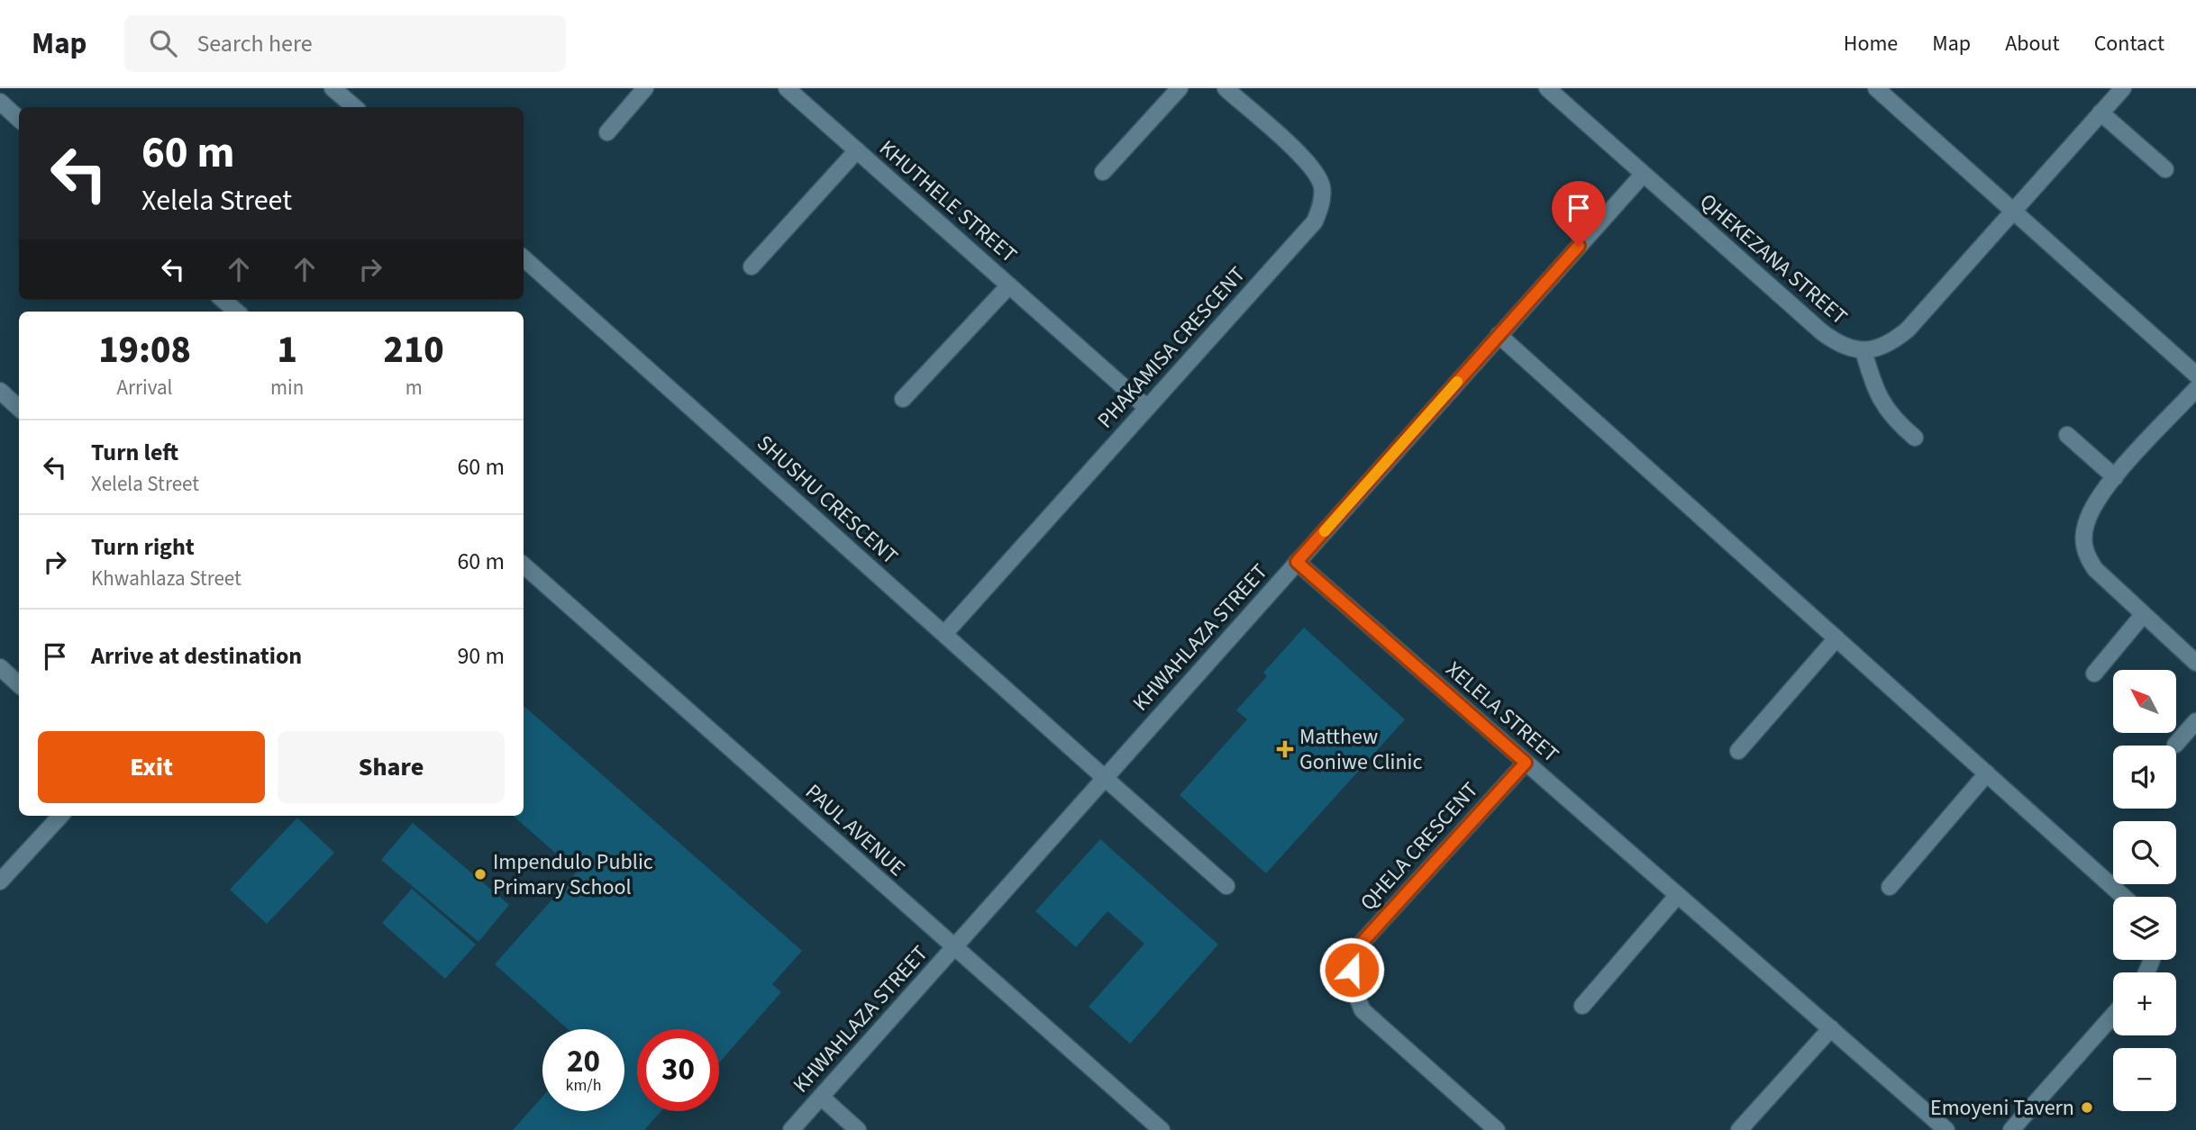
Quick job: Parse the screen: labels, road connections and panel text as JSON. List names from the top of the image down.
{
  "streets": {
    "street": [
      "KHUTHELE STREET",
      "QHEKEZANA STREET",
      "PHAKAMISA CRESCENT",
      "SHUSHU CRESCENT",
      "KHWAHLAZA STREET",
      "XELELA STREET",
      "PAUL AVENUE",
      "QHELA CRESCENT"
    ]
  },
  "crossings": [
    ["KHUTHELE STREET", "PHAKAMISA CRESCENT"],
    ["QHEKEZANA STREET", "KHWAHLAZA STREET"],
    ["PHAKAMISA CRESCENT", "SHUSHU CRESCENT"],
    ["SHUSHU CRESCENT", "KHWAHLAZA STREET"],
    ["KHWAHLAZA STREET", "XELELA STREET"],
    ["KHWAHLAZA STREET", "PAUL AVENUE"],
    ["XELELA STREET", "QHELA CRESCENT"]
  ],
  "places": {
    "health": ["Matthew Goniwe Clinic"],
    "other": ["Impendulo Public Primary School", "Emoyeni Tavern"]
  },
  "north": "top left",
  "page": {
    "header": "Map",
    "search": "Search here",
    "nav": [
      "Home",
      "Map",
      "About",
      "Contact"
    ],
    "turn": ["60 m", "Xelela Street"],
    "eta": [
      "19:08",
      "Arrival",
      "1",
      "min",
      "210",
      "m"
    ],
    "list": [
      {
        "name": "Turn left",
        "note": "Xelela Street",
        "value": "60 m"
      },
      {
        "name": "Turn right",
        "note": "Khwahlaza Street",
        "value": "60 m"
      },
      {
        "name": "Arrive at destination",
        "value": "90 m"
      }
    ],
    "map_buttons": ["+", "−"],
    "buttons": ["Exit", "Share"],
    "speed": "20 km/h",
    "limit": "30"
  }
}
